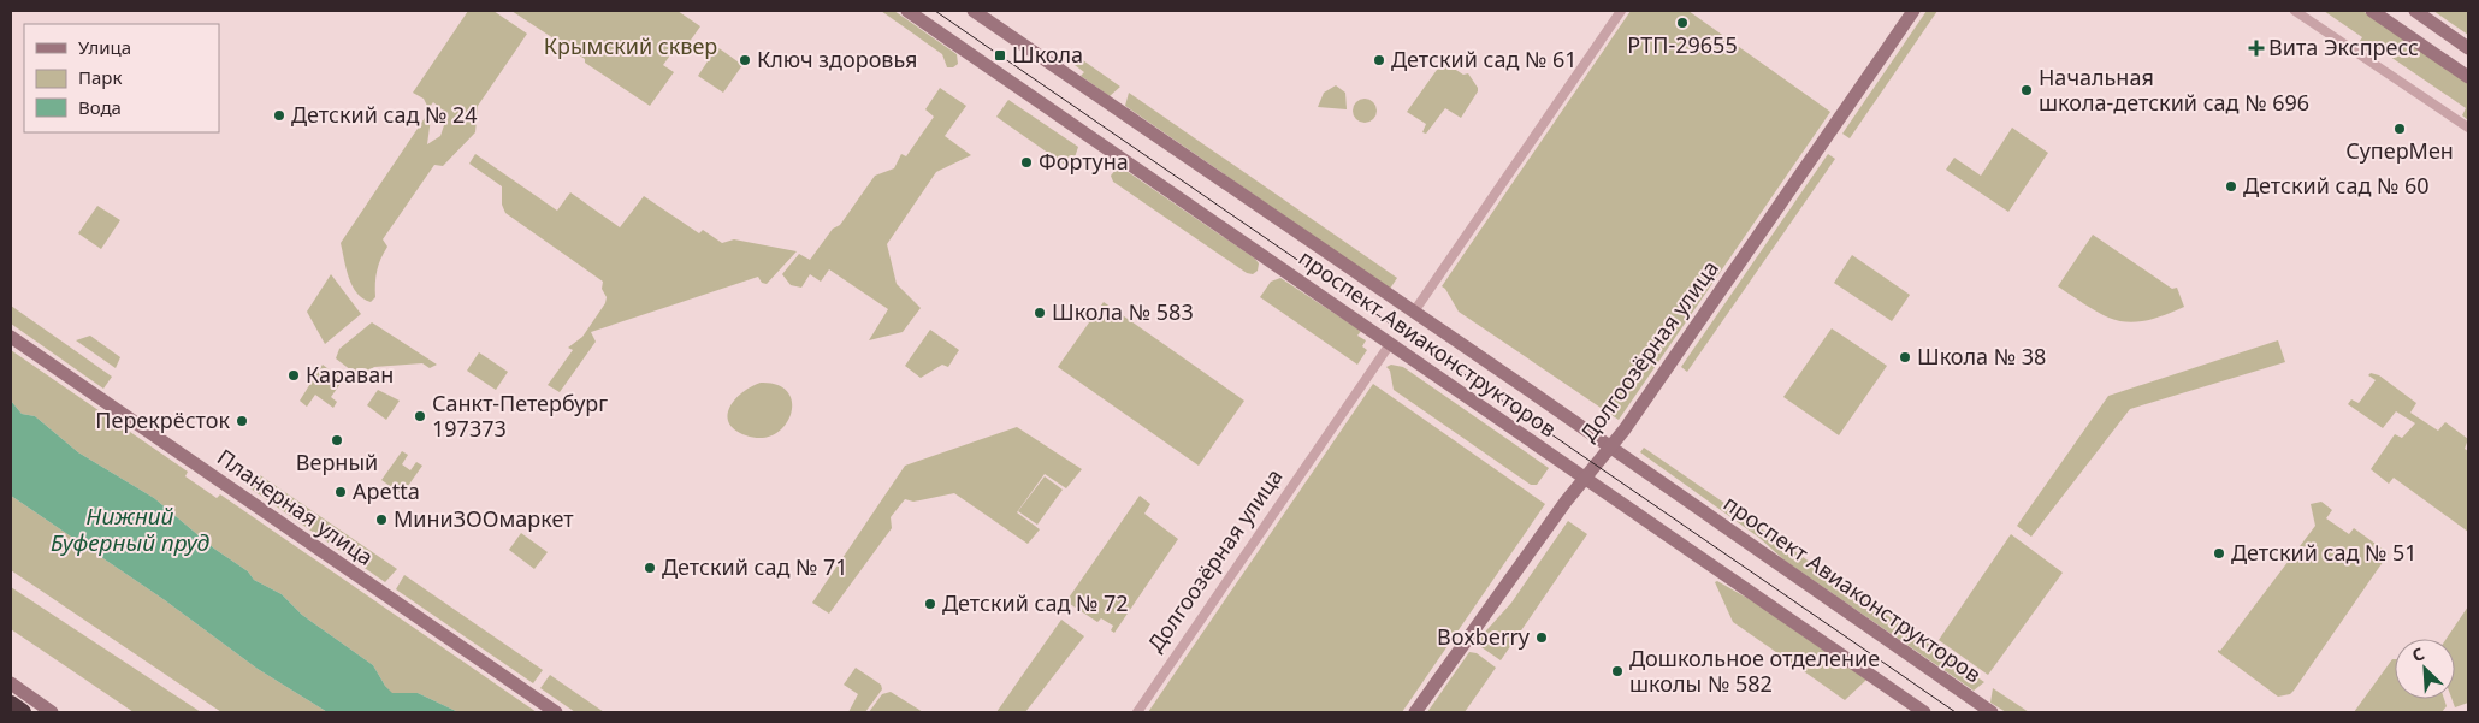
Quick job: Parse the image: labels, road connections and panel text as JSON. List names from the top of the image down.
{
  "streets": {
    "street": ["проспект Авиаконструкторов", "Долгоозёрная улица", "Планерная улица"]
  },
  "crossings": [
    ["проспект Авиаконструкторов", "Долгоозёрная улица"]
  ],
  "water": ["Нижний Буферный пруд"],
  "parks": ["Крымский сквер"],
  "places": {
    "other": [
      "РТП-29655",
      "Ключ здоровья",
      "Детский сад № 61",
      "Начальная школа-детский сад № 696",
      "Детский сад № 24",
      "СуперМен",
      "Фортуна",
      "Детский сад № 60",
      "Школа № 583",
      "Школа № 38",
      "Караван",
      "Санкт-Петербург 197373",
      "Перекрёсток",
      "Верный",
      "Apetta",
      "МиниЗООмаркет",
      "Детский сад № 51",
      "Детский сад № 71",
      "Детский сад № 72",
      "Boxberry",
      "Дошкольное отделение школы № 582"
    ],
    "health": ["Вита Экспресс"],
    "transit": ["Школа"]
  },
  "legend": ["Улица", "Парк", "Вода"],
  "north": "top left"
}
